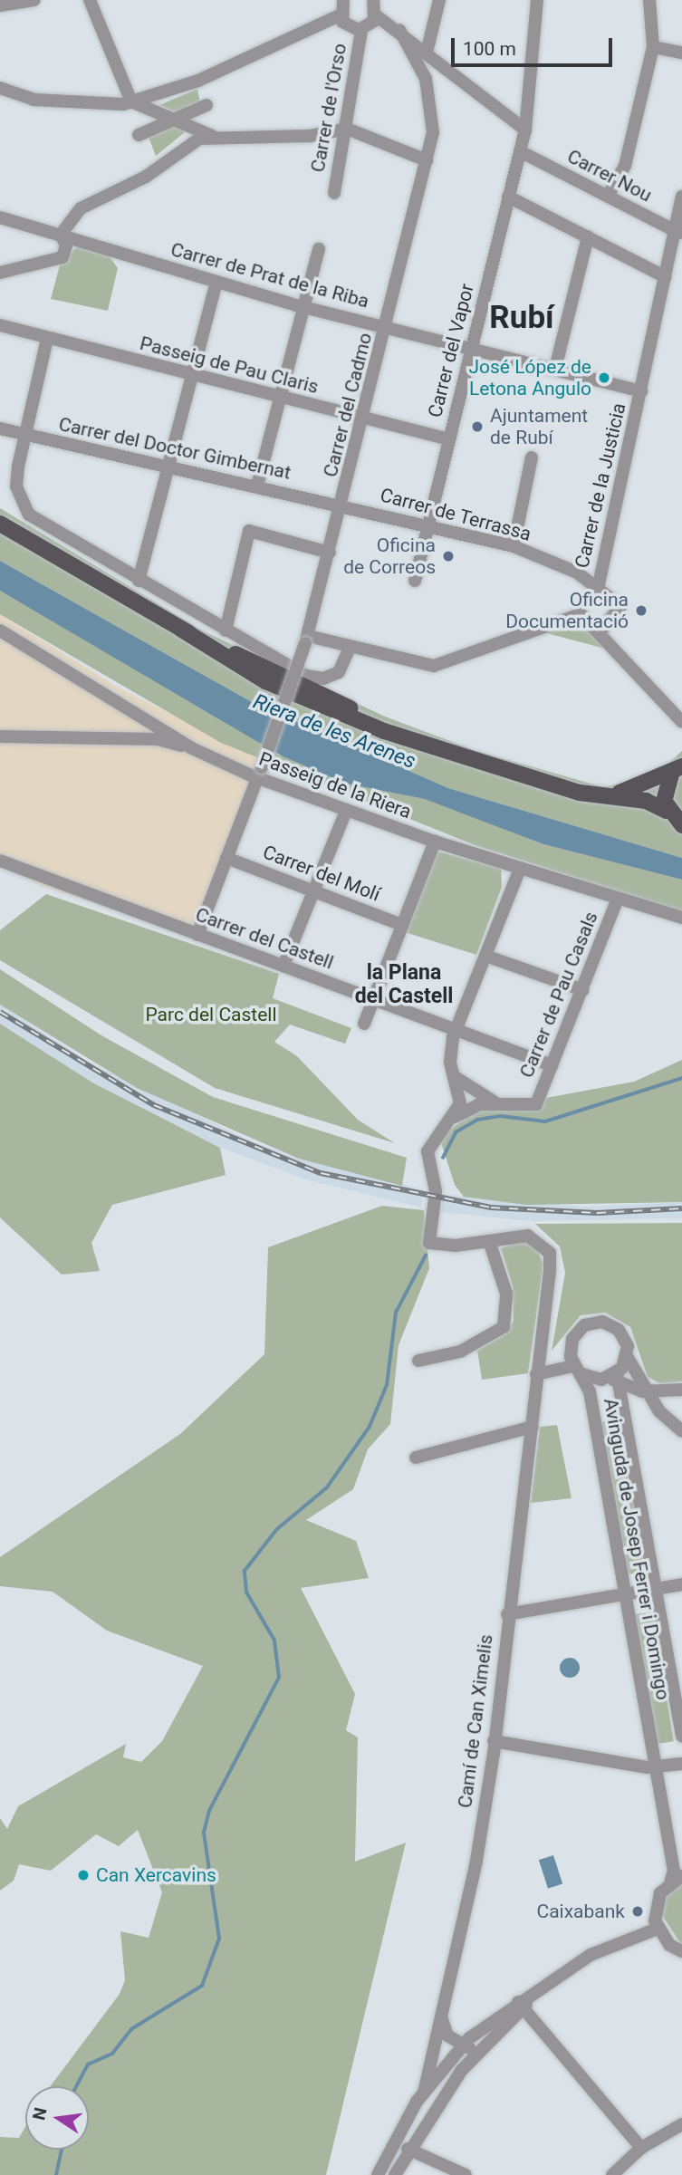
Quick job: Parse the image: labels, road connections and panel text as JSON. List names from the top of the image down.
{
  "streets": {
    "street": [
      "Carrer de l'Orso",
      "Carrer Nou",
      "Carrer de Prat de la Riba",
      "Carrer del Vapor",
      "Passeig de Pau Claris",
      "Carrer del Cadmo",
      "Carrer del Doctor Gimbernat",
      "Carrer de la Justicia",
      "Carrer de Terrassa",
      "Passeig de la Riera",
      "Carrer del Molí",
      "Carrer del Castell",
      "Carrer de Pau Casals",
      "Avinguda de Josep Ferrer i Domingo",
      "Camí de Can Ximelis"
    ]
  },
  "crossings": [
    ["Carrer Nou", "Carrer del Vapor"],
    ["Carrer Nou", "Carrer de la Justicia"],
    ["Carrer de Prat de la Riba", "Carrer del Vapor"],
    ["Carrer de Prat de la Riba", "Carrer del Cadmo"],
    ["Carrer de Prat de la Riba", "Carrer de la Justicia"],
    ["Carrer del Vapor", "Passeig de Pau Claris"],
    ["Carrer del Vapor", "Carrer de Terrassa"],
    ["Passeig de Pau Claris", "Carrer del Cadmo"],
    ["Carrer del Cadmo", "Carrer del Doctor Gimbernat"],
    ["Carrer del Cadmo", "Carrer de Terrassa"],
    ["Carrer del Cadmo", "Passeig de la Riera"],
    ["Carrer del Cadmo", "Carrer del Molí"],
    ["Carrer del Cadmo", "Carrer del Castell"],
    ["Carrer del Doctor Gimbernat", "Carrer de Terrassa"],
    ["Carrer de la Justicia", "Carrer de Terrassa"],
    ["Passeig de la Riera", "Carrer de Pau Casals"],
    ["Carrer del Castell", "Carrer de Pau Casals"]
  ],
  "districts": ["Rubí", "la Plana del Castell"],
  "water": ["Riera de les Arenes"],
  "parks": ["Parc del Castell"],
  "places": [
    "José López de Letona Angulo",
    "Ajuntament de Rubí",
    "Oficina de Correos",
    "Oficina Documentació",
    "Can Xercavins",
    "Caixabank"
  ],
  "scale_bar": "100 m",
  "north": "left"
}
